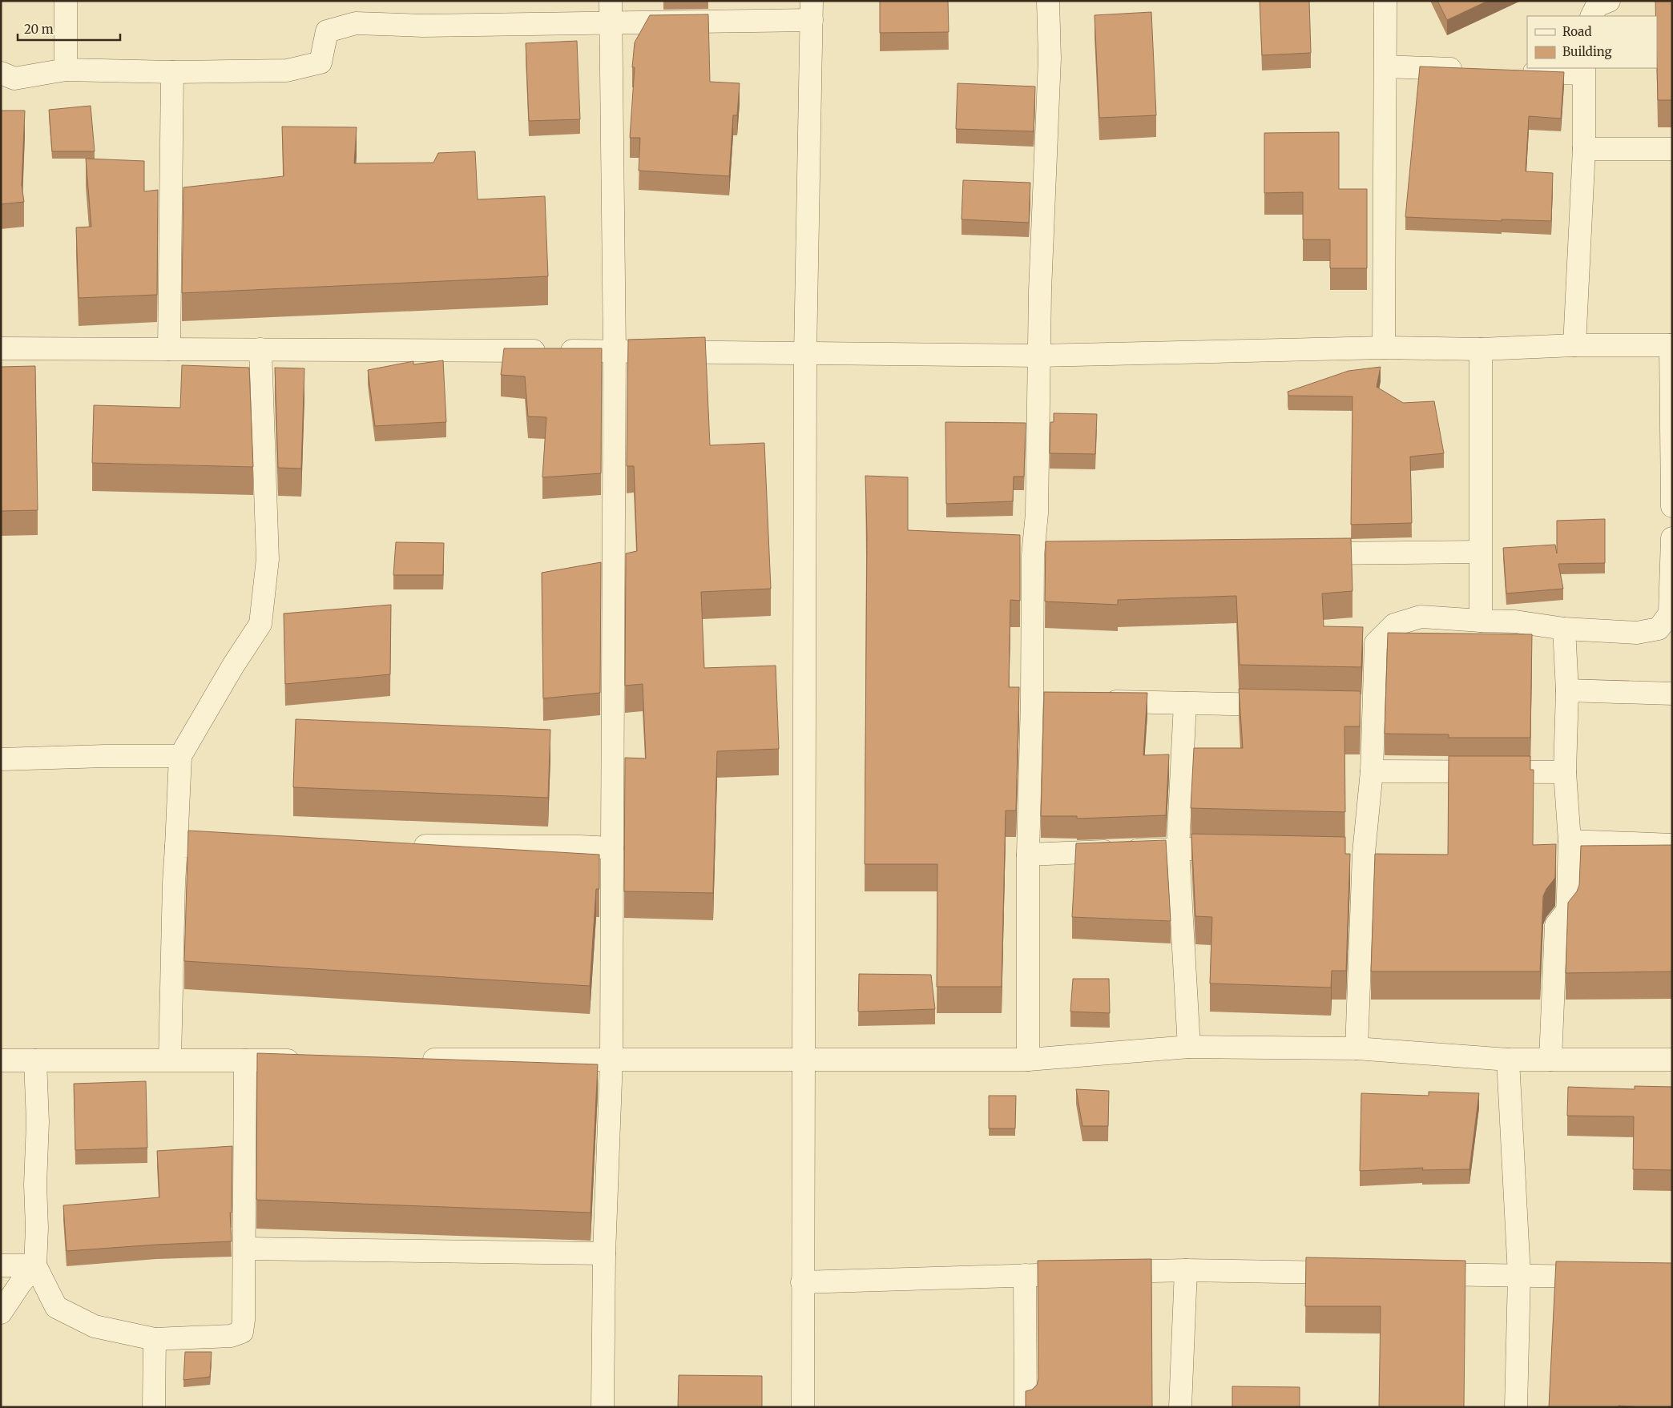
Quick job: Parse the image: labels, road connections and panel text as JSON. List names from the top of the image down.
{
  "legend": ["Road", "Building"],
  "scale_bar": "20 m"
}
